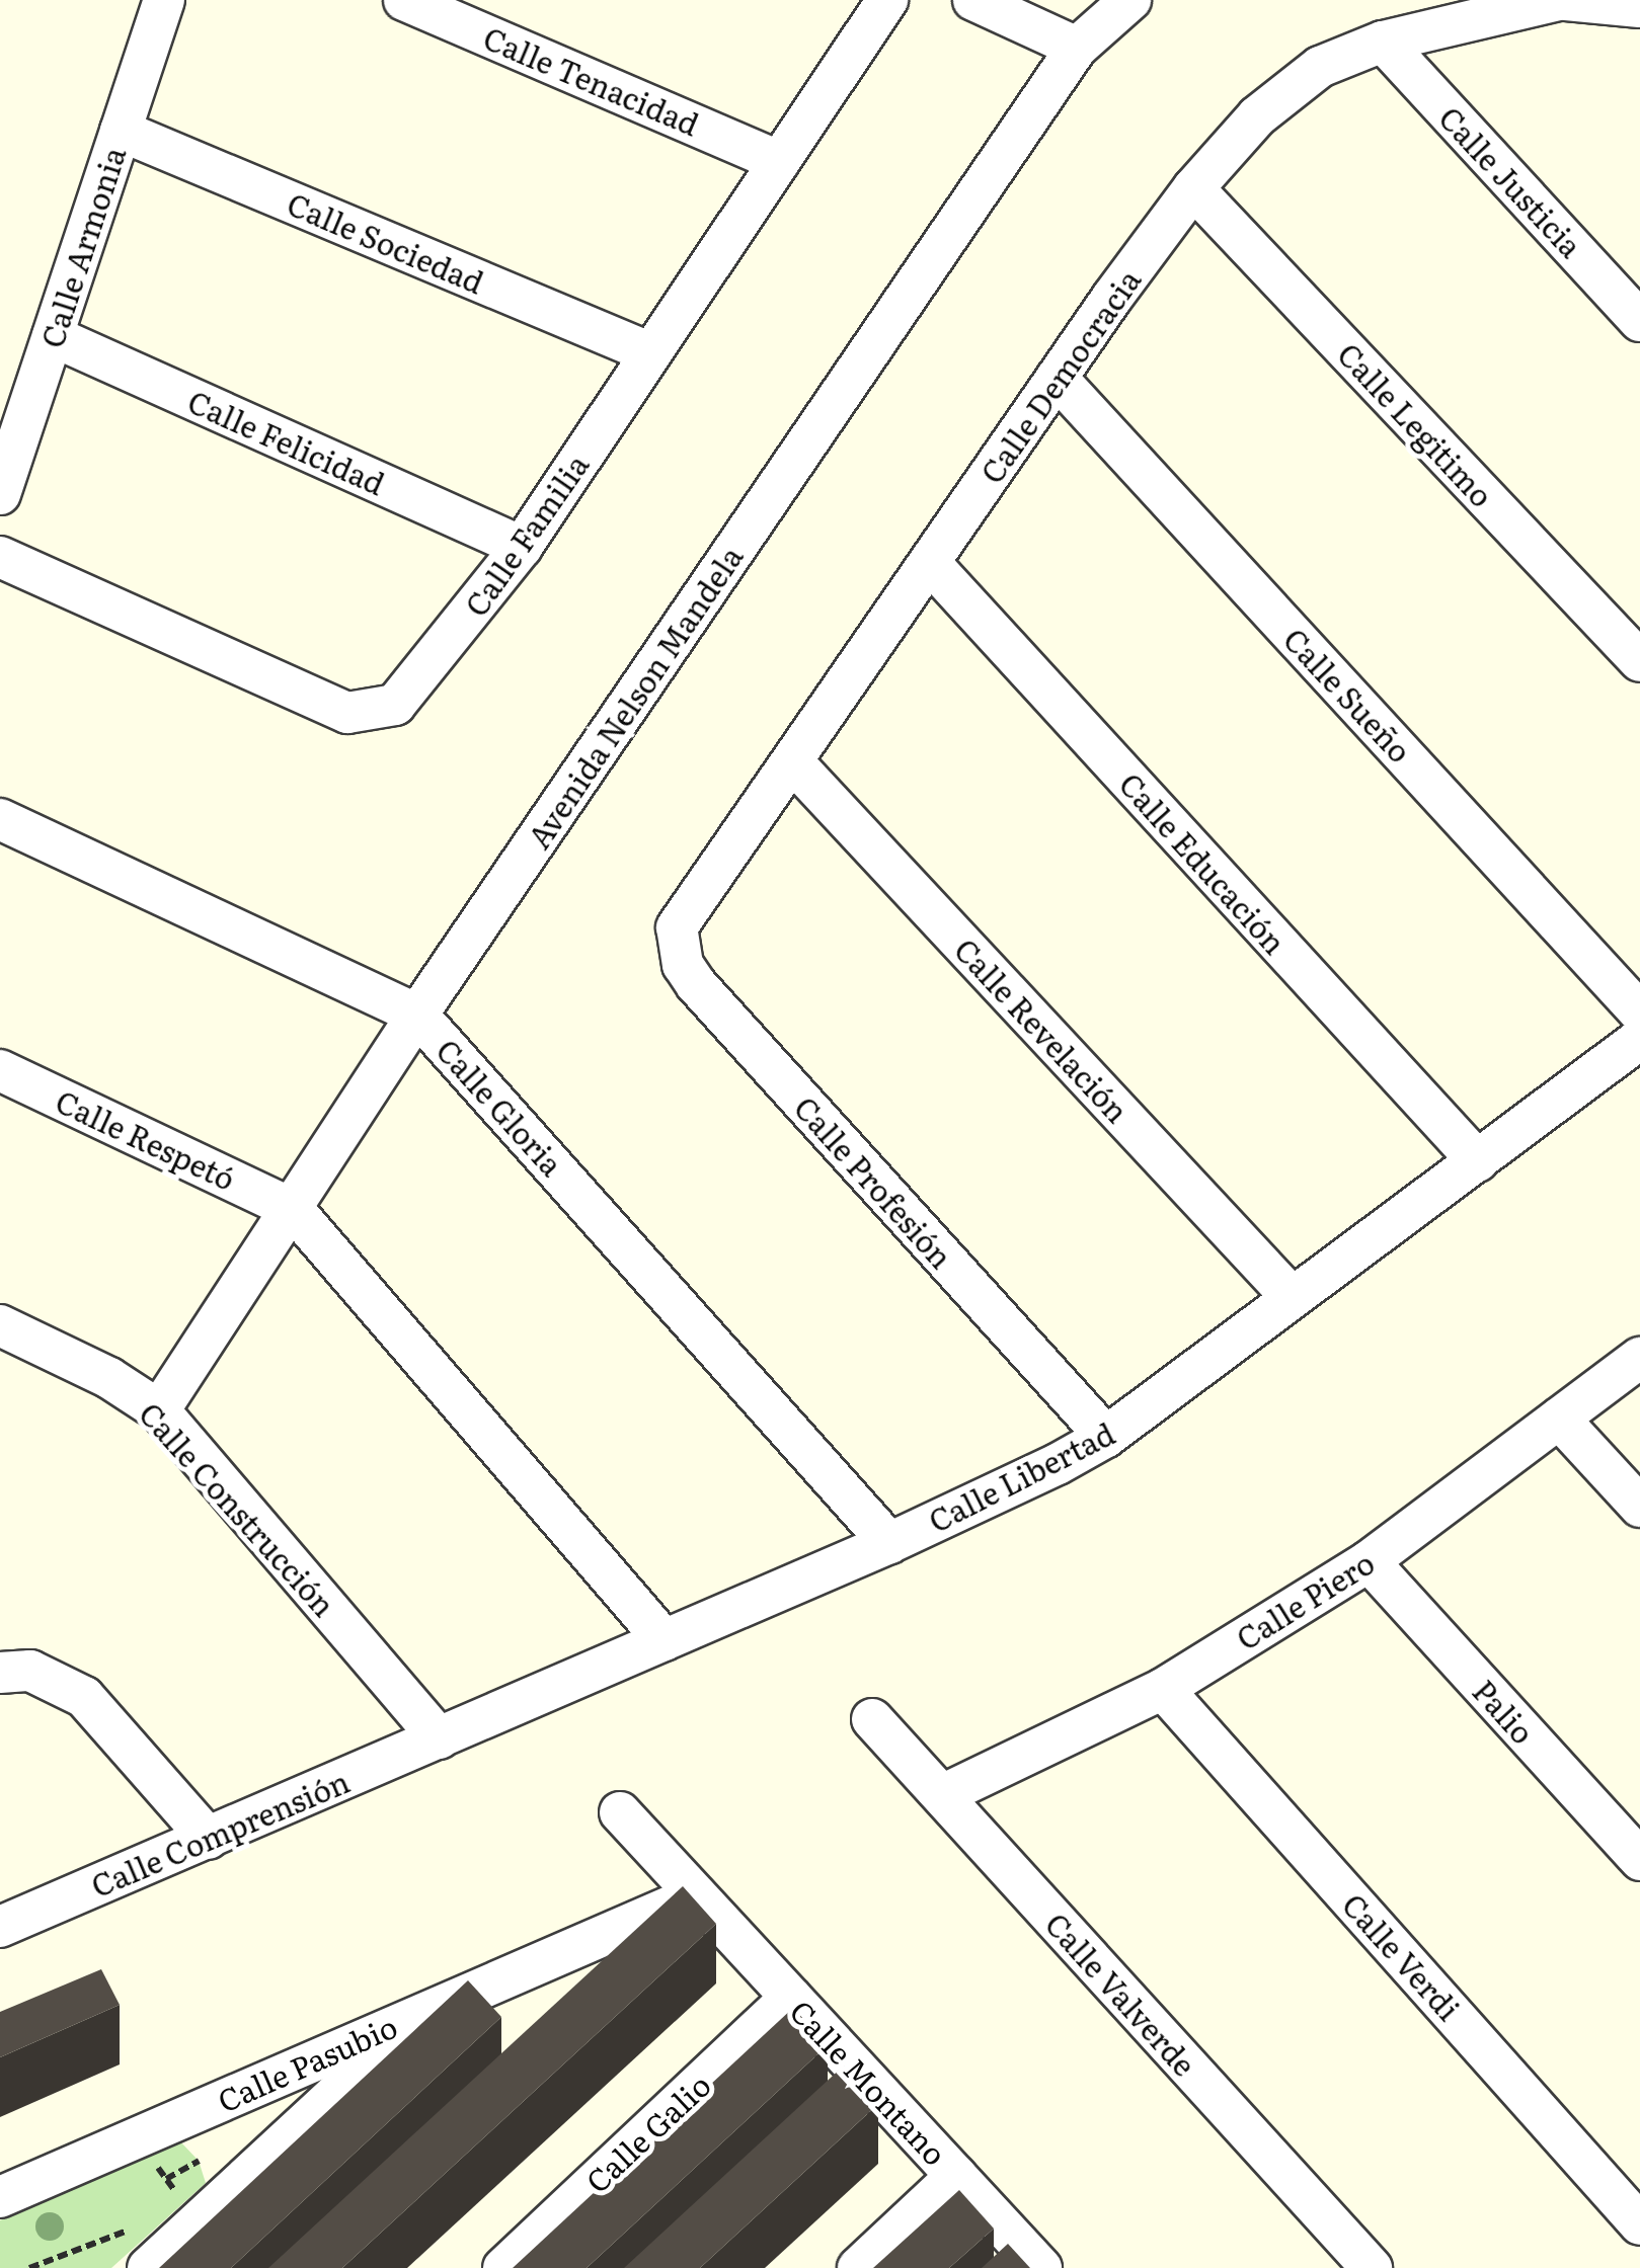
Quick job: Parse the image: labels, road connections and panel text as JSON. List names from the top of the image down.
{
  "streets": {
    "street": [
      "Calle Tenacidad",
      "Calle Justicia",
      "Calle Sociedad",
      "Calle Armonia",
      "Calle Democracia",
      "Calle Legitimo",
      "Calle Felicidad",
      "Calle Familia",
      "Calle Sueño",
      "Avenida Nelson Mandela",
      "Calle Educación",
      "Calle Revelación",
      "Calle Gloria",
      "Calle Respetó",
      "Calle Profesión",
      "Calle Libertad",
      "Calle Construcción",
      "Calle Piero",
      "Palio",
      "Calle Comprensión",
      "Calle Verdi",
      "Calle Valverde",
      "Calle Pasubio",
      "Calle Montano",
      "Calle Galio"
    ]
  },
  "crossings": [
    ["Calle Tenacidad", "Calle Familia"],
    ["Calle Justicia", "Calle Democracia"],
    ["Calle Sociedad", "Calle Armonia"],
    ["Calle Sociedad", "Calle Familia"],
    ["Calle Armonia", "Calle Felicidad"],
    ["Calle Democracia", "Calle Legitimo"],
    ["Calle Democracia", "Calle Sueño"],
    ["Calle Democracia", "Calle Educación"],
    ["Calle Democracia", "Calle Revelación"],
    ["Calle Democracia", "Calle Profesión"],
    ["Calle Felicidad", "Calle Familia"],
    ["Avenida Nelson Mandela", "Calle Gloria"],
    ["Avenida Nelson Mandela", "Calle Respetó"],
    ["Avenida Nelson Mandela", "Calle Construcción"],
    ["Calle Educación", "Calle Libertad"],
    ["Calle Revelación", "Calle Libertad"],
    ["Calle Gloria", "Calle Libertad"],
    ["Calle Profesión", "Calle Libertad"],
    ["Calle Libertad", "Calle Construcción"],
    ["Calle Libertad", "Calle Comprensión"],
    ["Calle Construcción", "Calle Comprensión"],
    ["Calle Piero", "Palio"],
    ["Calle Piero", "Calle Verdi"],
    ["Calle Piero", "Calle Valverde"],
    ["Calle Montano", "Calle Galio"]
  ]
}
